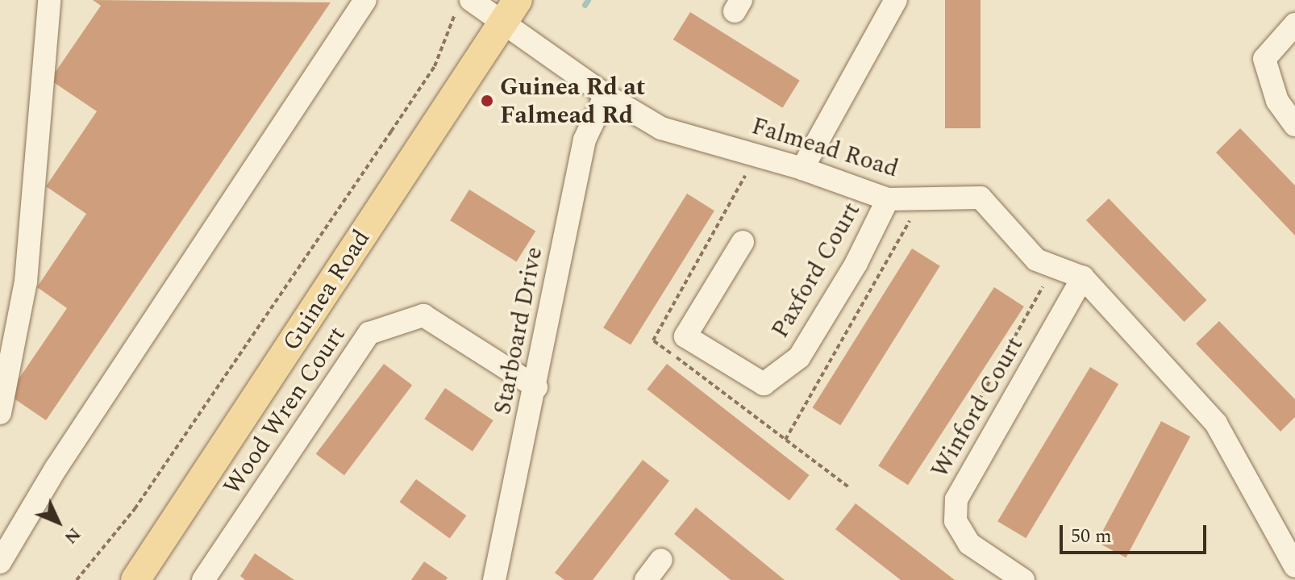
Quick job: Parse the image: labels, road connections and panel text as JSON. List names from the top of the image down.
{
  "streets": {
    "main road": ["Guinea Road"],
    "street": [
      "Falmead Road",
      "Paxford Court",
      "Starboard Drive",
      "Winford Court",
      "Wood Wren Court"
    ]
  },
  "crossings": [
    ["Falmead Road", "Paxford Court"],
    ["Falmead Road", "Guinea Road"],
    ["Falmead Road", "Starboard Drive"],
    ["Falmead Road", "Winford Court"],
    ["Starboard Drive", "Wood Wren Court"]
  ],
  "places": ["Guinea Rd at Falmead Rd"],
  "scale_bar": "50 m",
  "north": "bottom right"
}
